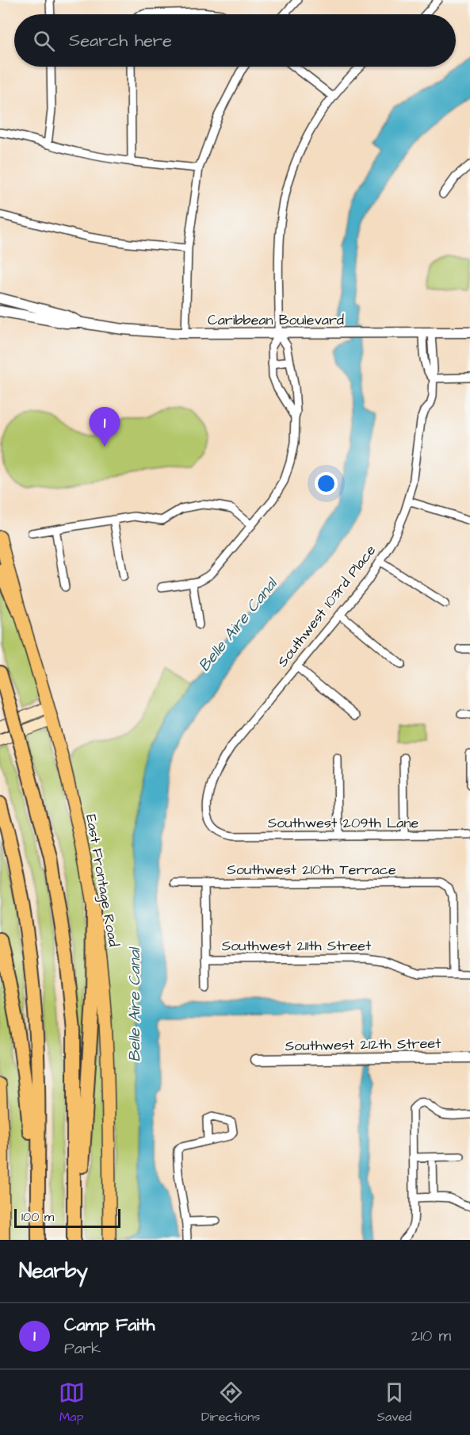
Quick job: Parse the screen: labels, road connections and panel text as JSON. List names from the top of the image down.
{
  "streets": {
    "main road": ["East Frontage Road"],
    "street": [
      "Caribbean Boulevard",
      "Southwest 103rd Place",
      "Southwest 209th Lane",
      "Southwest 210th Terrace",
      "Southwest 211th Street",
      "Southwest 212th Street"
    ]
  },
  "crossings": [
    ["Caribbean Boulevard", "Southwest 103rd Place"],
    ["Southwest 103rd Place", "Southwest 209th Lane"],
    ["Southwest 210th Terrace", "Southwest 211th Street"]
  ],
  "water": ["Belle Aire Canal"],
  "scale_bar": "100 m",
  "page": {
    "search": "Search here",
    "pins": "1",
    "scale": "100 m",
    "heading": "Nearby",
    "list": [
      {
        "mark": "1",
        "name": "Camp Faith",
        "note": "Park",
        "value": "210 m"
      }
    ],
    "nav": ["Map", "Directions", "Saved"]
  }
}
